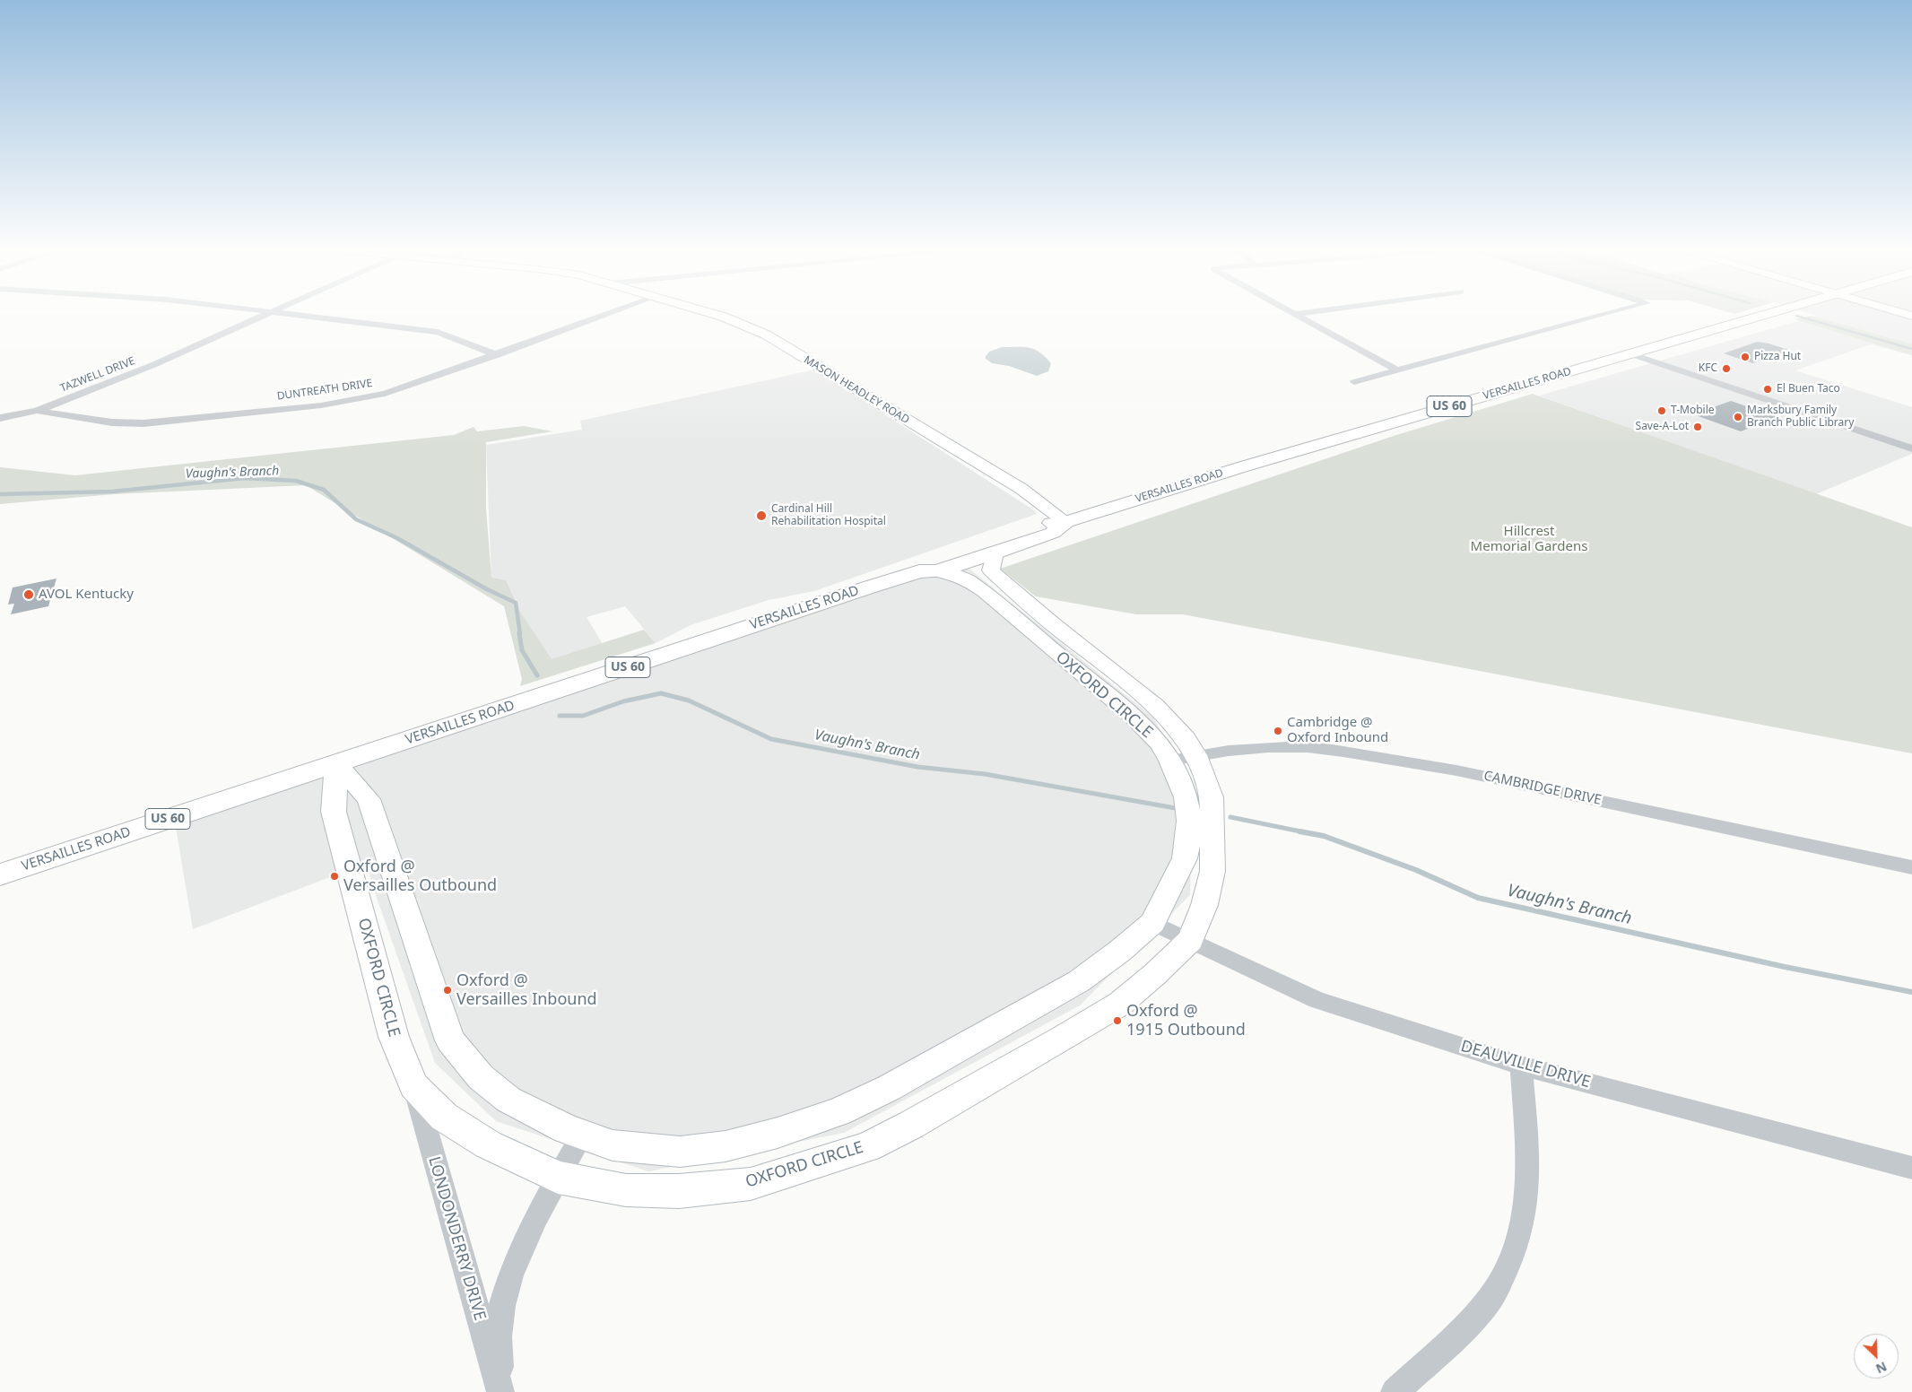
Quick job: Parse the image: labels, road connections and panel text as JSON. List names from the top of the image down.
{
  "streets": {
    "main road": ["VERSAILLES ROAD", "US 60"],
    "street": [
      "TAZWELL DRIVE",
      "DUNTREATH DRIVE",
      "MASON HEADLEY ROAD",
      "OXFORD CIRCLE",
      "CAMBRIDGE DRIVE",
      "DEAUVILLE DRIVE",
      "LONDONDERRY DRIVE"
    ]
  },
  "crossings": [
    ["TAZWELL DRIVE", "DUNTREATH DRIVE"],
    ["VERSAILLES ROAD", "MASON HEADLEY ROAD"],
    ["VERSAILLES ROAD", "OXFORD CIRCLE"],
    ["OXFORD CIRCLE", "CAMBRIDGE DRIVE"],
    ["OXFORD CIRCLE", "DEAUVILLE DRIVE"],
    ["OXFORD CIRCLE", "LONDONDERRY DRIVE"]
  ],
  "water": ["Vaughn's Branch"],
  "parks": ["Hillcrest Memorial Gardens"],
  "places": [
    "Pizza Hut",
    "KFC",
    "El Buen Taco",
    "T-Mobile",
    "Marksbury Family Branch Public Library",
    "Save-A-Lot",
    "Cardinal Hill Rehabilitation Hospital",
    "AVOL Kentucky",
    "Cambridge @ Oxford Inbound",
    "Oxford @ Versailles Outbound",
    "Oxford @ Versailles Inbound",
    "Oxford @ 1915 Outbound"
  ],
  "north": "bottom right"
}
